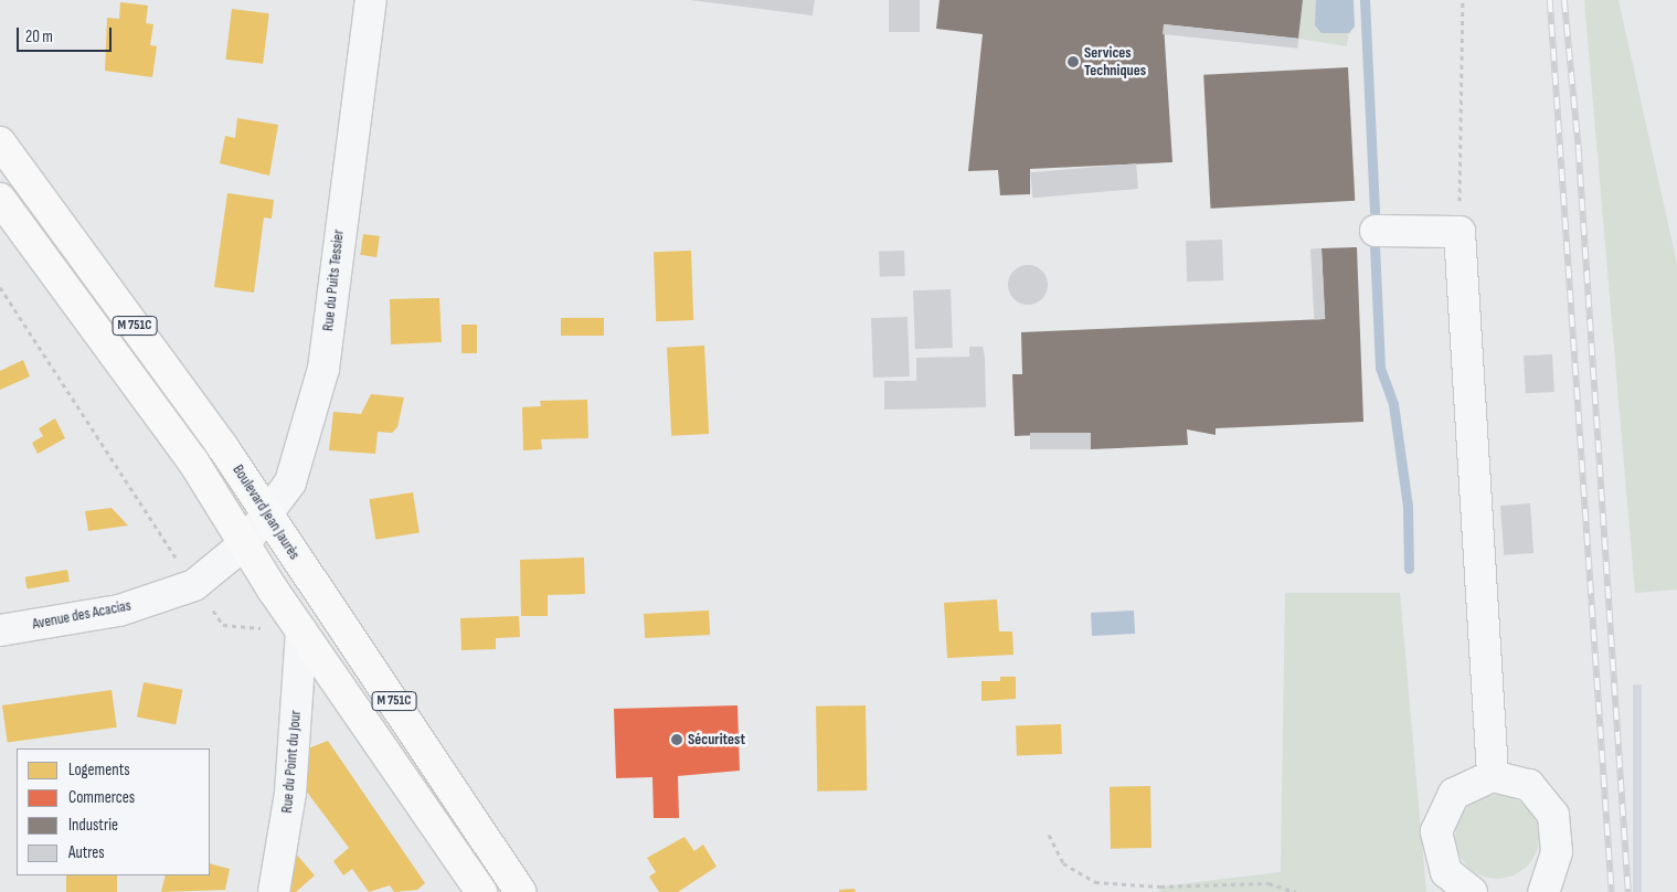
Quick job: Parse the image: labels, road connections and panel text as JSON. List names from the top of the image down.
{
  "streets": {
    "main road": ["M 751C", "Boulevard Jean Jaurès"],
    "street": ["Rue du Puits Tessier", "Avenue des Acacias", "Rue du Point du Jour"]
  },
  "crossings": [
    ["Rue du Puits Tessier", "M 751C"],
    ["Rue du Puits Tessier", "Boulevard Jean Jaurès"],
    ["Rue du Puits Tessier", "Avenue des Acacias"],
    ["M 751C", "Avenue des Acacias"],
    ["M 751C", "Rue du Point du Jour"]
  ],
  "places": ["Services Techniques", "Sécuritest"],
  "legend": [
    "Logements",
    "Commerces",
    "Industrie",
    "Autres"
  ],
  "scale_bar": "20 m"
}
